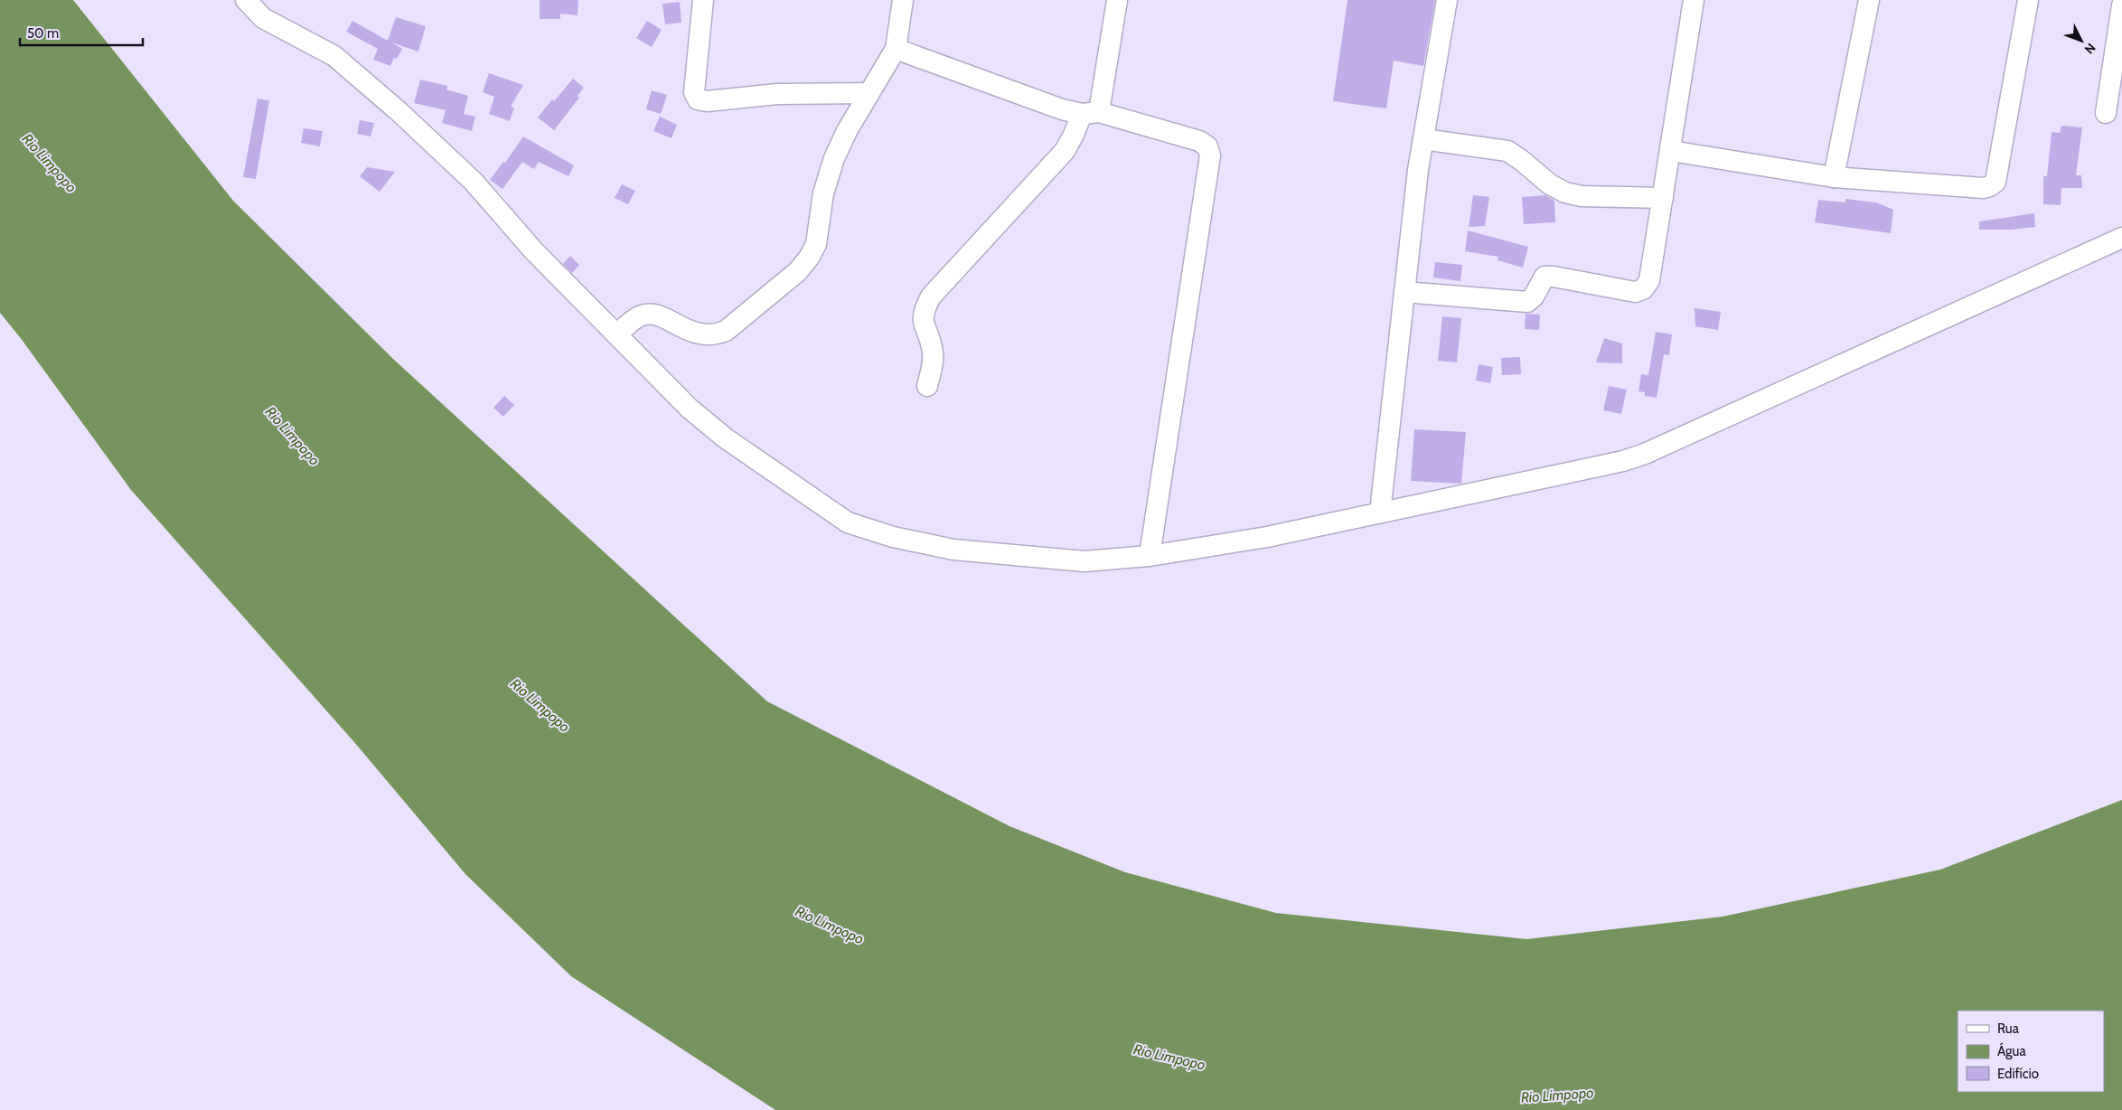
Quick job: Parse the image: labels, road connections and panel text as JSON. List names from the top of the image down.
{
  "water": ["Rio Limpopo"],
  "legend": ["Rua", "Água", "Edifício"],
  "scale_bar": "50 m",
  "north": "bottom right"
}
